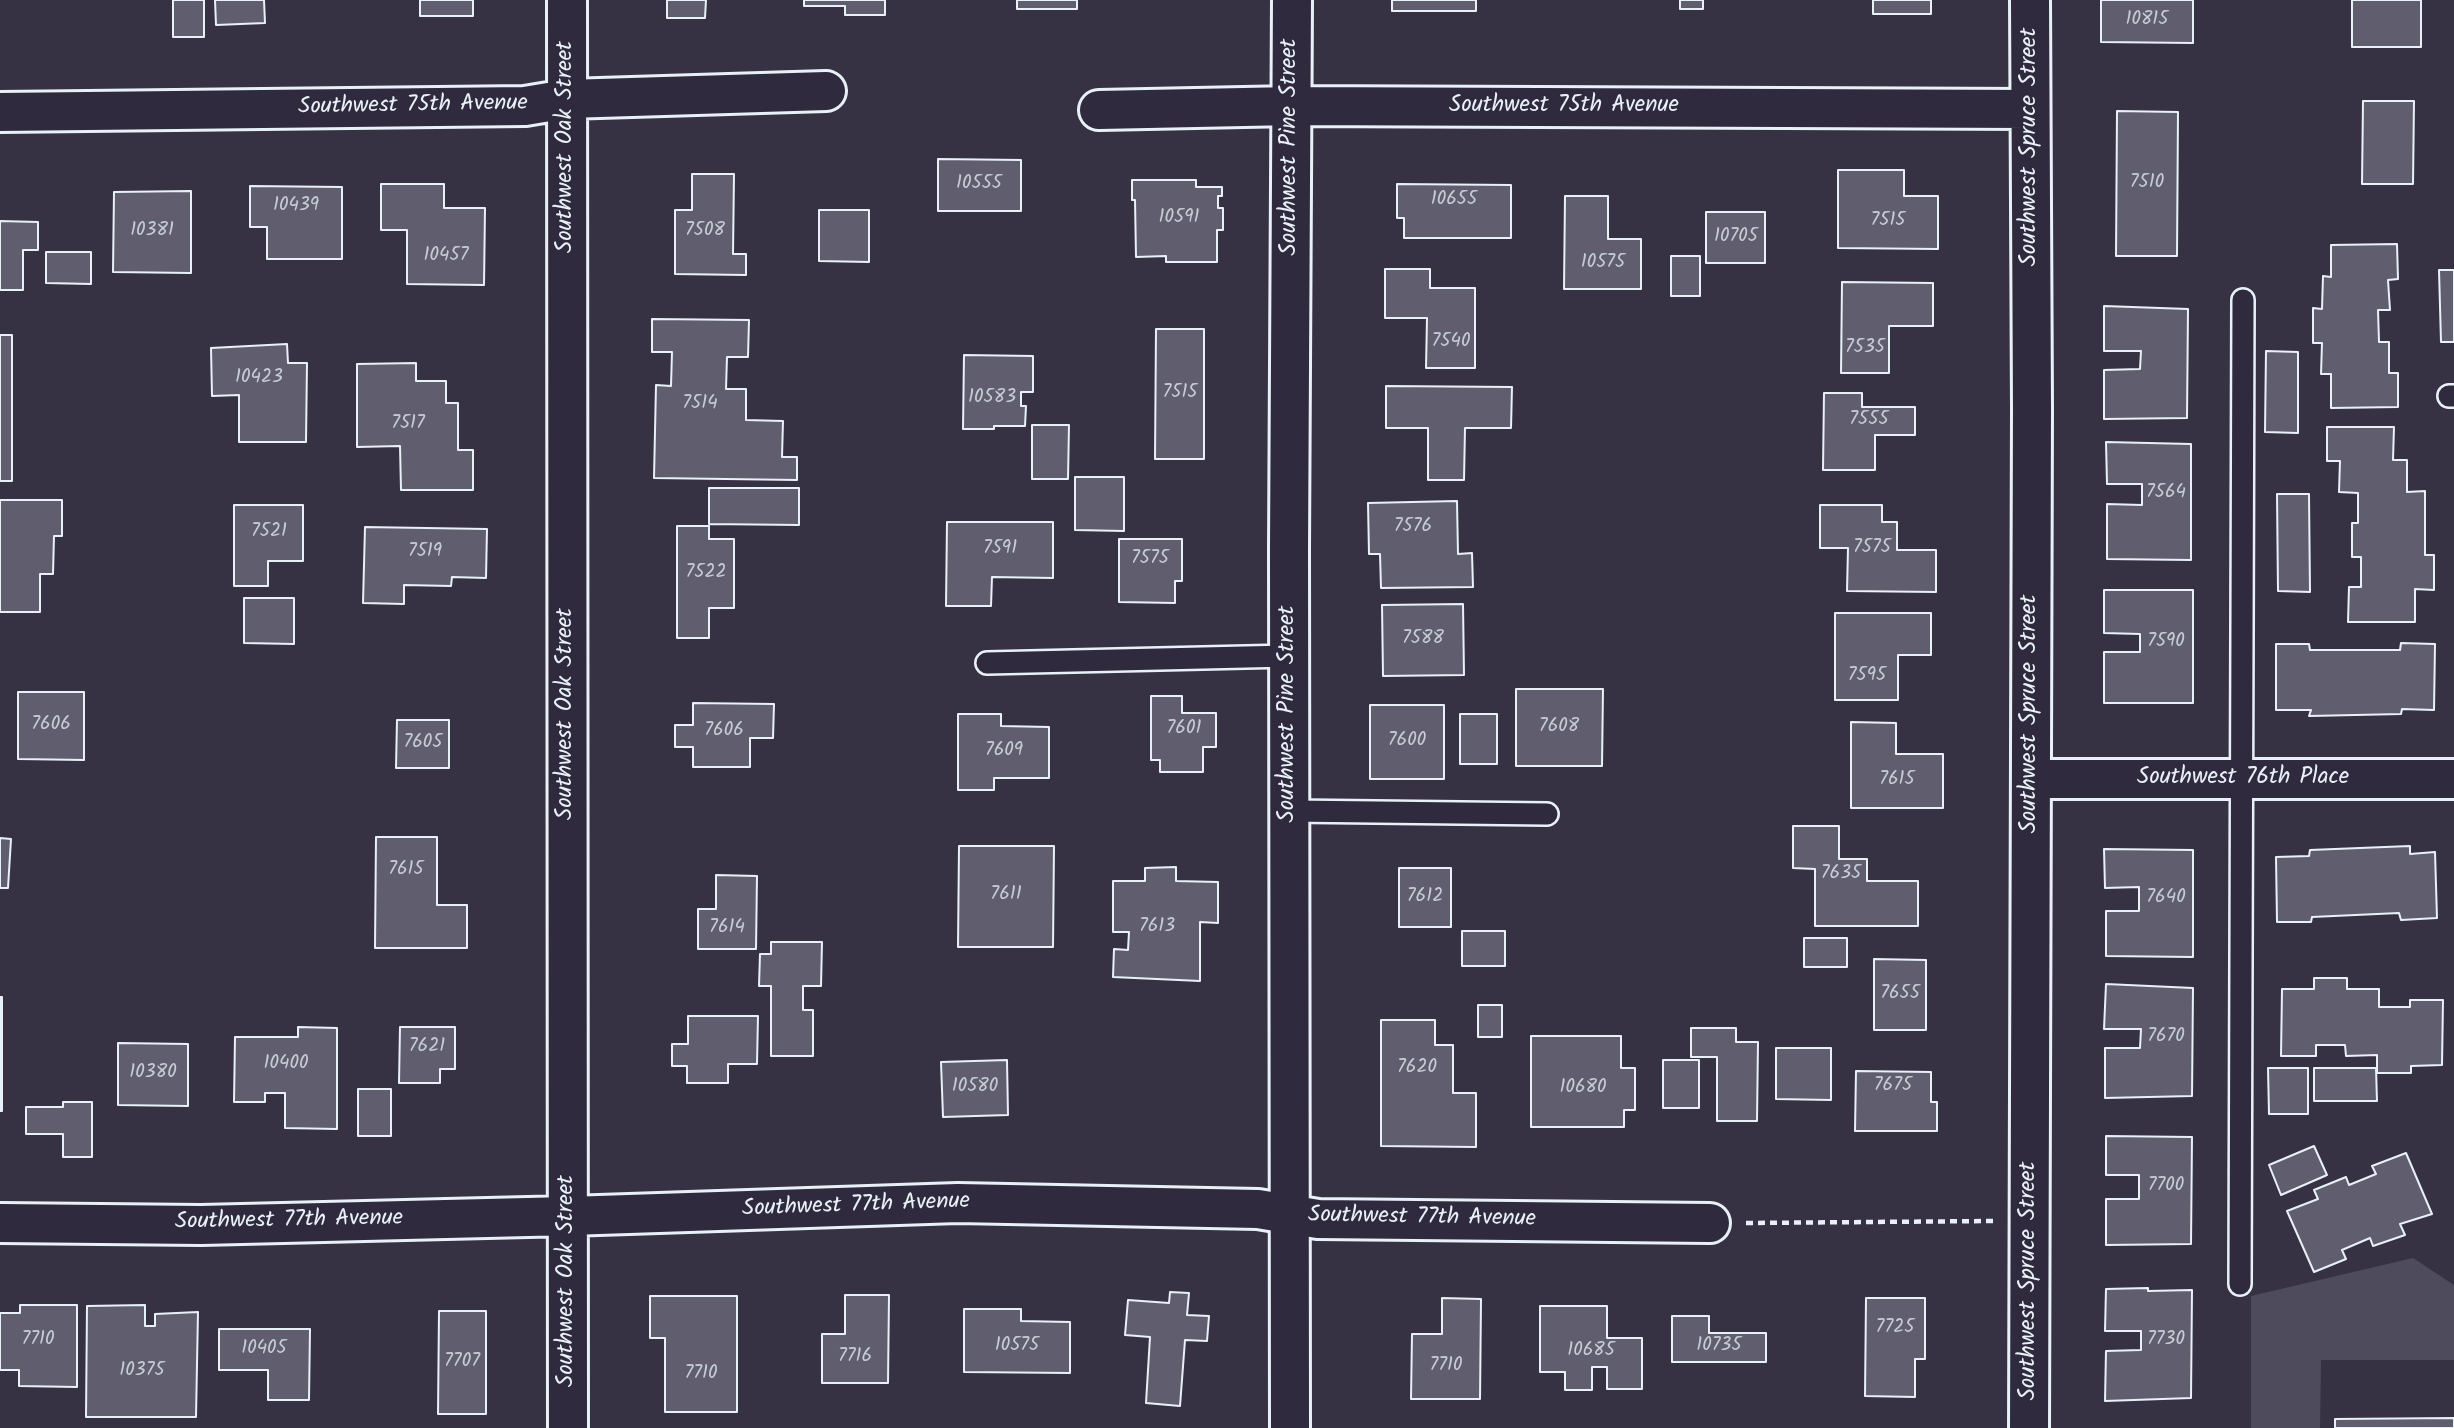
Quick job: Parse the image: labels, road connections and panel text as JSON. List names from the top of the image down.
{
  "streets": {
    "street": [
      "Southwest 75th Avenue",
      "Southwest Oak Street",
      "Southwest Pine Street",
      "Southwest Spruce Street",
      "Southwest 76th Place",
      "Southwest 77th Avenue"
    ]
  },
  "crossings": [
    ["Southwest 75th Avenue", "Southwest Oak Street"],
    ["Southwest 75th Avenue", "Southwest Pine Street"],
    ["Southwest 75th Avenue", "Southwest Spruce Street"],
    ["Southwest Oak Street", "Southwest 77th Avenue"],
    ["Southwest Pine Street", "Southwest 77th Avenue"],
    ["Southwest Spruce Street", "Southwest 76th Place"]
  ],
  "house_numbers": [
    "10815",
    "7510",
    "10555",
    "10655",
    "10439",
    "10591",
    "7515",
    "10381",
    "7508",
    "10705",
    "10457",
    "10575",
    "7540",
    "7535",
    "10423",
    "7515",
    "10583",
    "7514",
    "7555",
    "7517",
    "7564",
    "7576",
    "7521",
    "7575",
    "7591",
    "7519",
    "7575",
    "7522",
    "7588",
    "7590",
    "7595",
    "7606",
    "7608",
    "7601",
    "7606",
    "7600",
    "7605",
    "7609",
    "7615",
    "7615",
    "7635",
    "7611",
    "7612",
    "7640",
    "7613",
    "7614",
    "7655",
    "7670",
    "7621",
    "10400",
    "7620",
    "10380",
    "7675",
    "10580",
    "10680",
    "7700",
    "7725",
    "7710",
    "7730",
    "10575",
    "10735",
    "10405",
    "10685",
    "7716",
    "7707",
    "7710",
    "10375",
    "7710"
  ]
}
